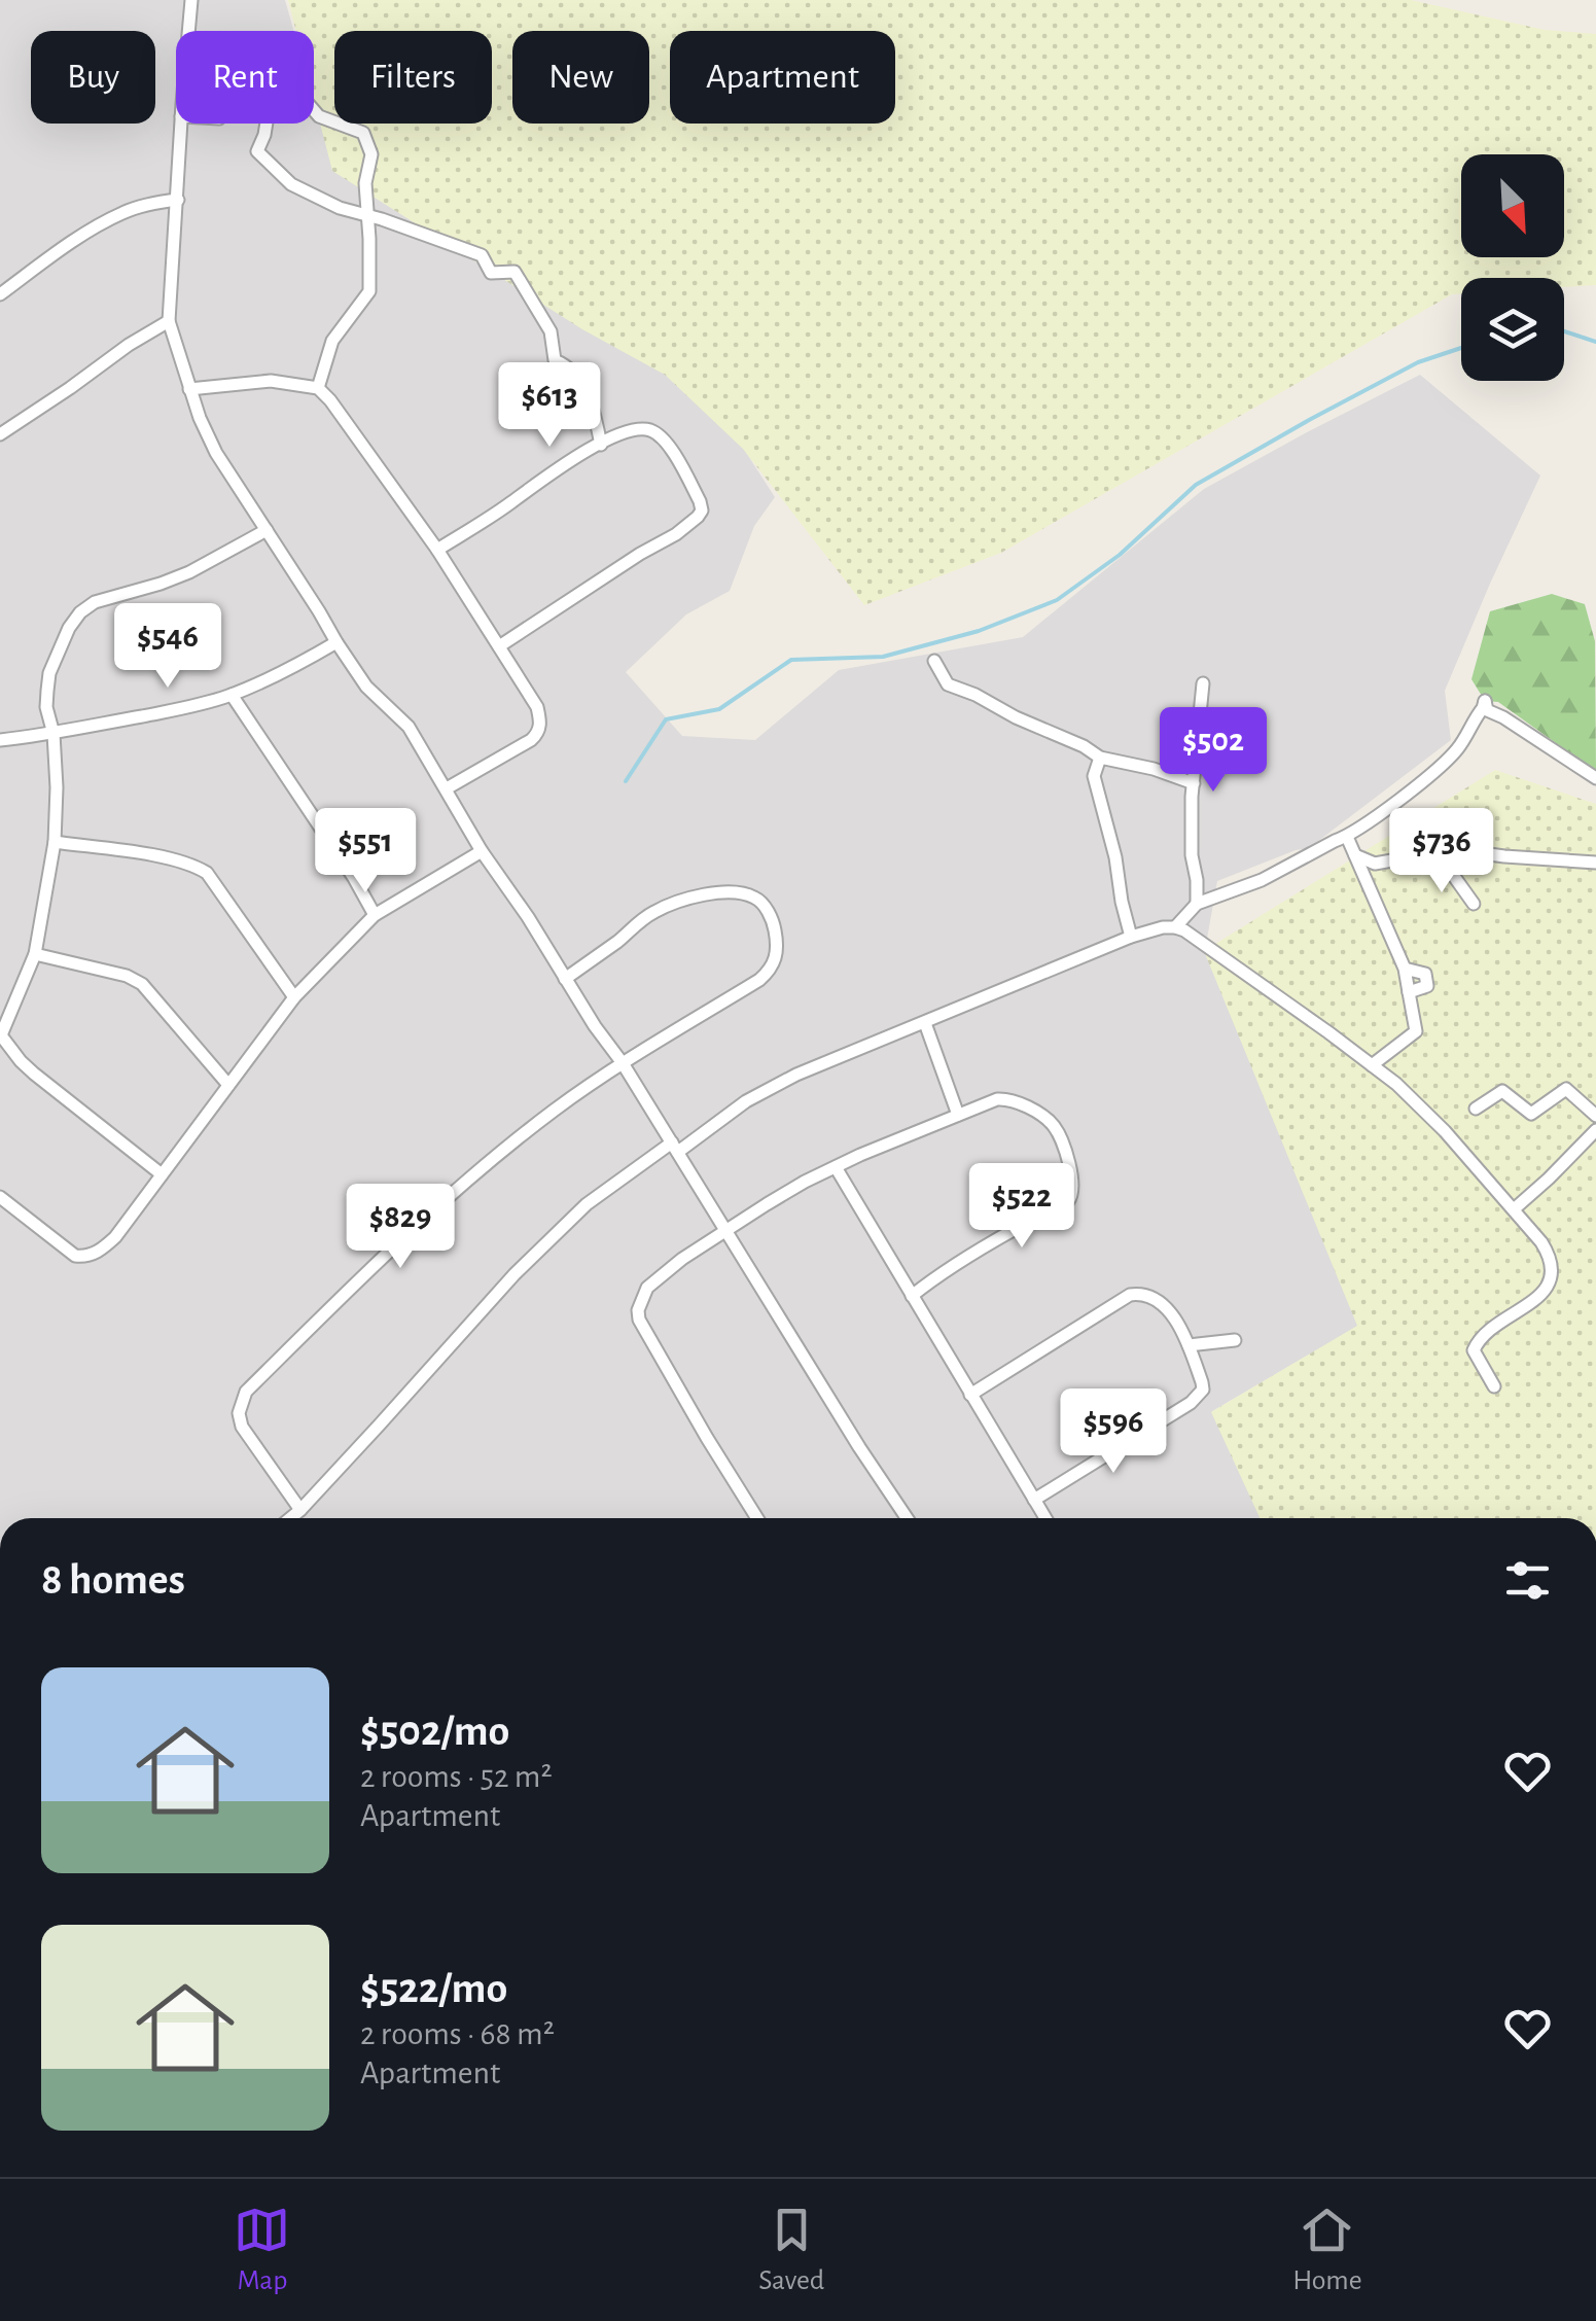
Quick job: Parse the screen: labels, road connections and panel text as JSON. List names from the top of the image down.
{
  "north": "bottom right",
  "page": {
    "chip": [
      "Buy",
      "Rent",
      "Filters",
      "New",
      "Apartment"
    ],
    "price": [
      "$613",
      "$546",
      "$502",
      "$551",
      "$736",
      "$522",
      "$829",
      "$596"
    ],
    "heading": "8 homes",
    "list": [
      {
        "name": "$502/mo",
        "note": "2 rooms · 52 m² · Apartment"
      },
      {
        "name": "$522/mo",
        "note": "2 rooms · 68 m² · Apartment"
      }
    ],
    "tabs": ["Map", "Saved", "Home"]
  }
}
